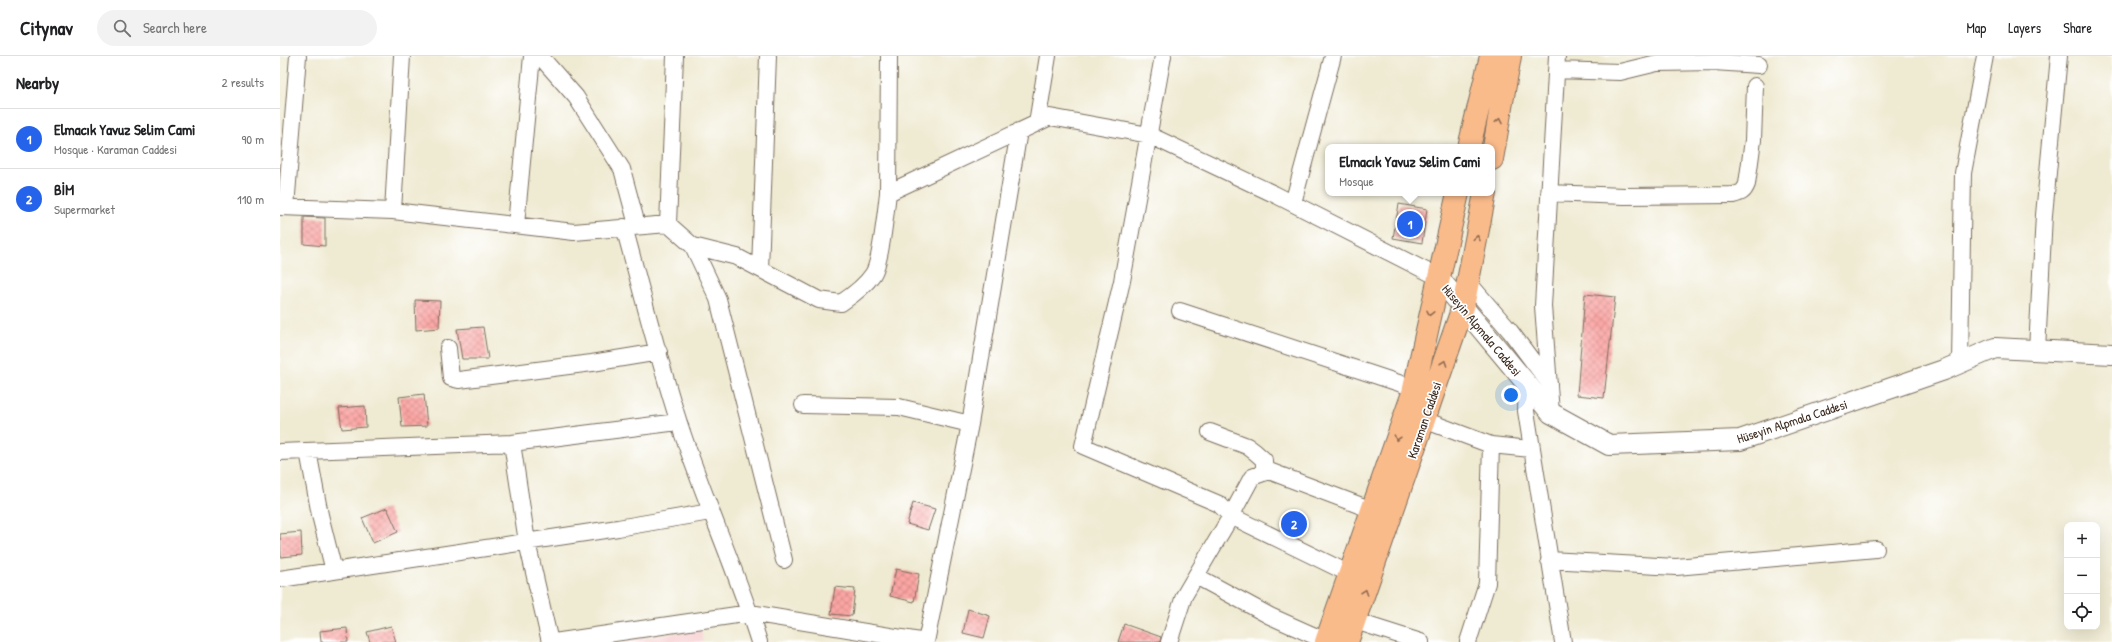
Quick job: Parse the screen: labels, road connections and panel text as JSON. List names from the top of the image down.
{
  "streets": {
    "main road": ["Karaman Caddesi"],
    "street": ["Hüseyin Alpmala Caddesi"]
  },
  "crossings": [
    ["Hüseyin Alpmala Caddesi", "Karaman Caddesi"]
  ],
  "page": {
    "header": "Citynav",
    "search": "Search here",
    "nav": ["Map", "Layers", "Share"],
    "heading": ["Nearby", "2 results"],
    "list": [
      {
        "mark": "1",
        "name": "Elmacık Yavuz Selim Cami",
        "note": "Mosque · Karaman Caddesi",
        "value": "90 m"
      },
      {
        "mark": "2",
        "name": "BİM",
        "note": "Supermarket",
        "value": "110 m"
      }
    ],
    "popup": ["Elmacık Yavuz Selim Cami", "Mosque"],
    "pins": ["1", "2"],
    "map_buttons": ["+", "−"]
  }
}
